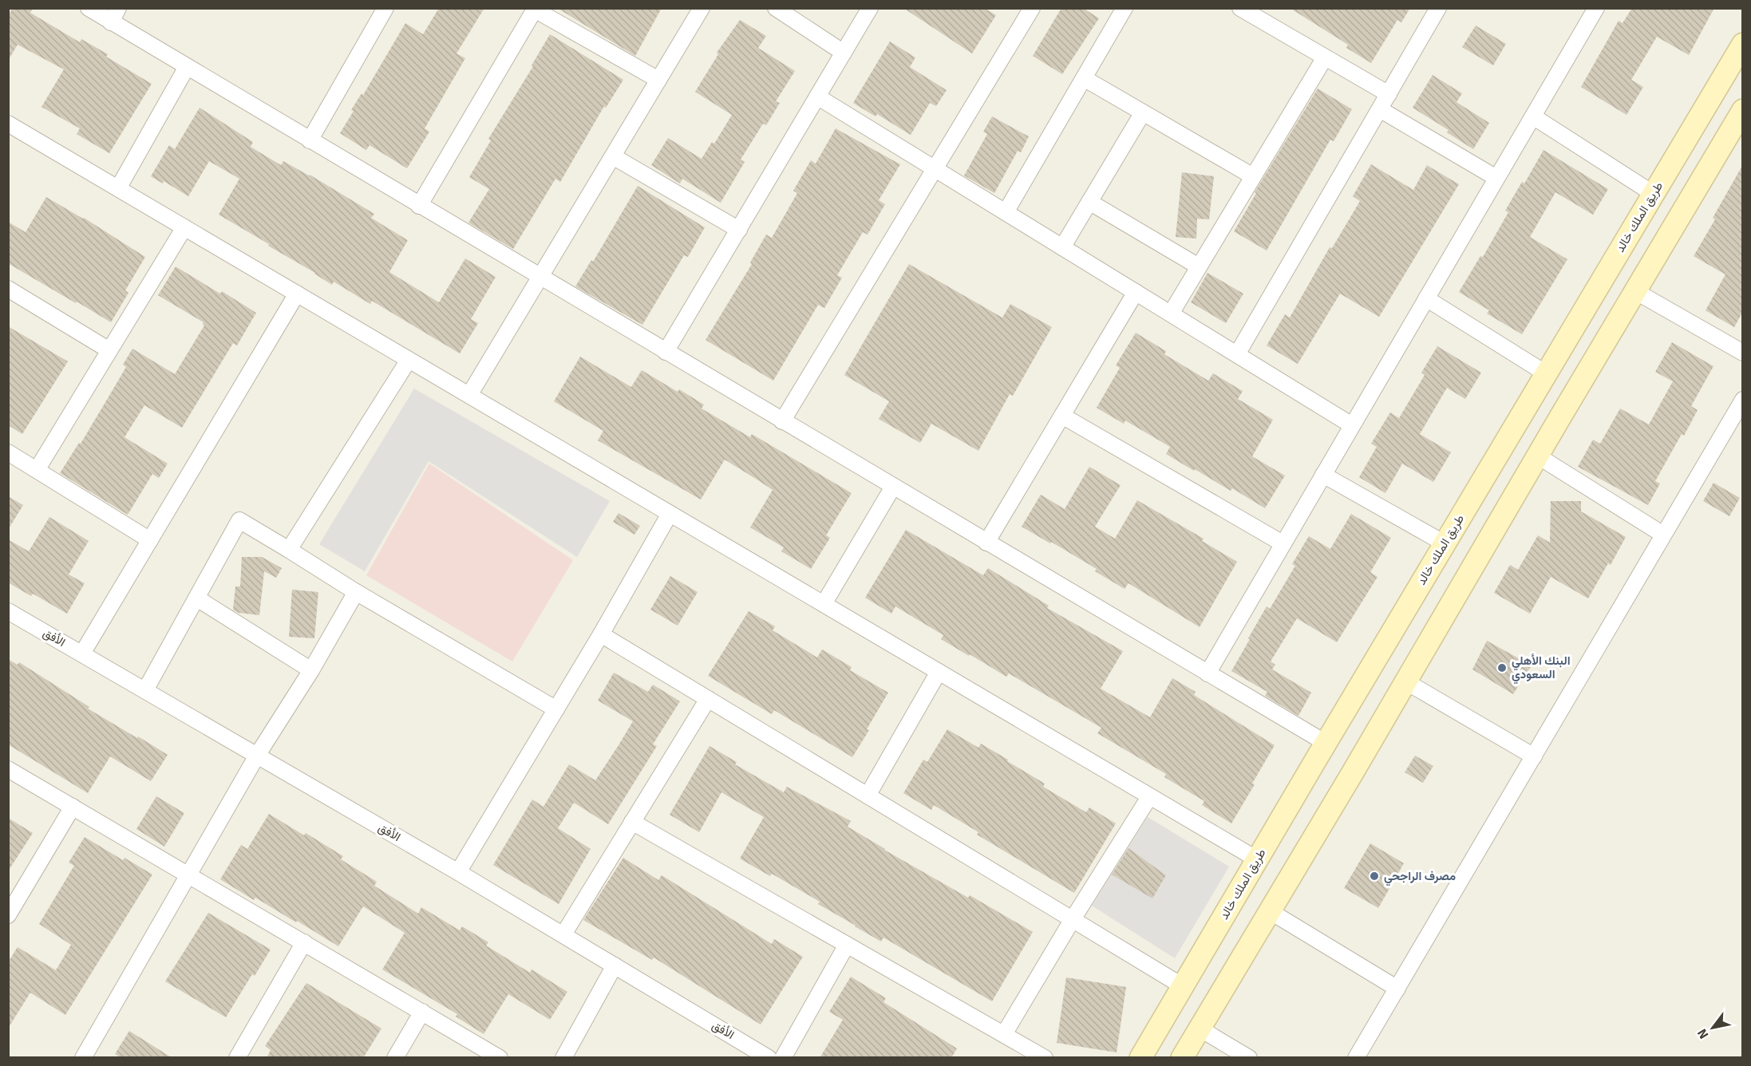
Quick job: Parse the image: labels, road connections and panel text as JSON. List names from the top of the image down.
{
  "streets": {
    "main road": ["طريق الملك خالد"],
    "street": ["الأفق"]
  },
  "places": ["البنك الأهلي السعودي", "مصرف الراجحي"],
  "north": "bottom left"
}
